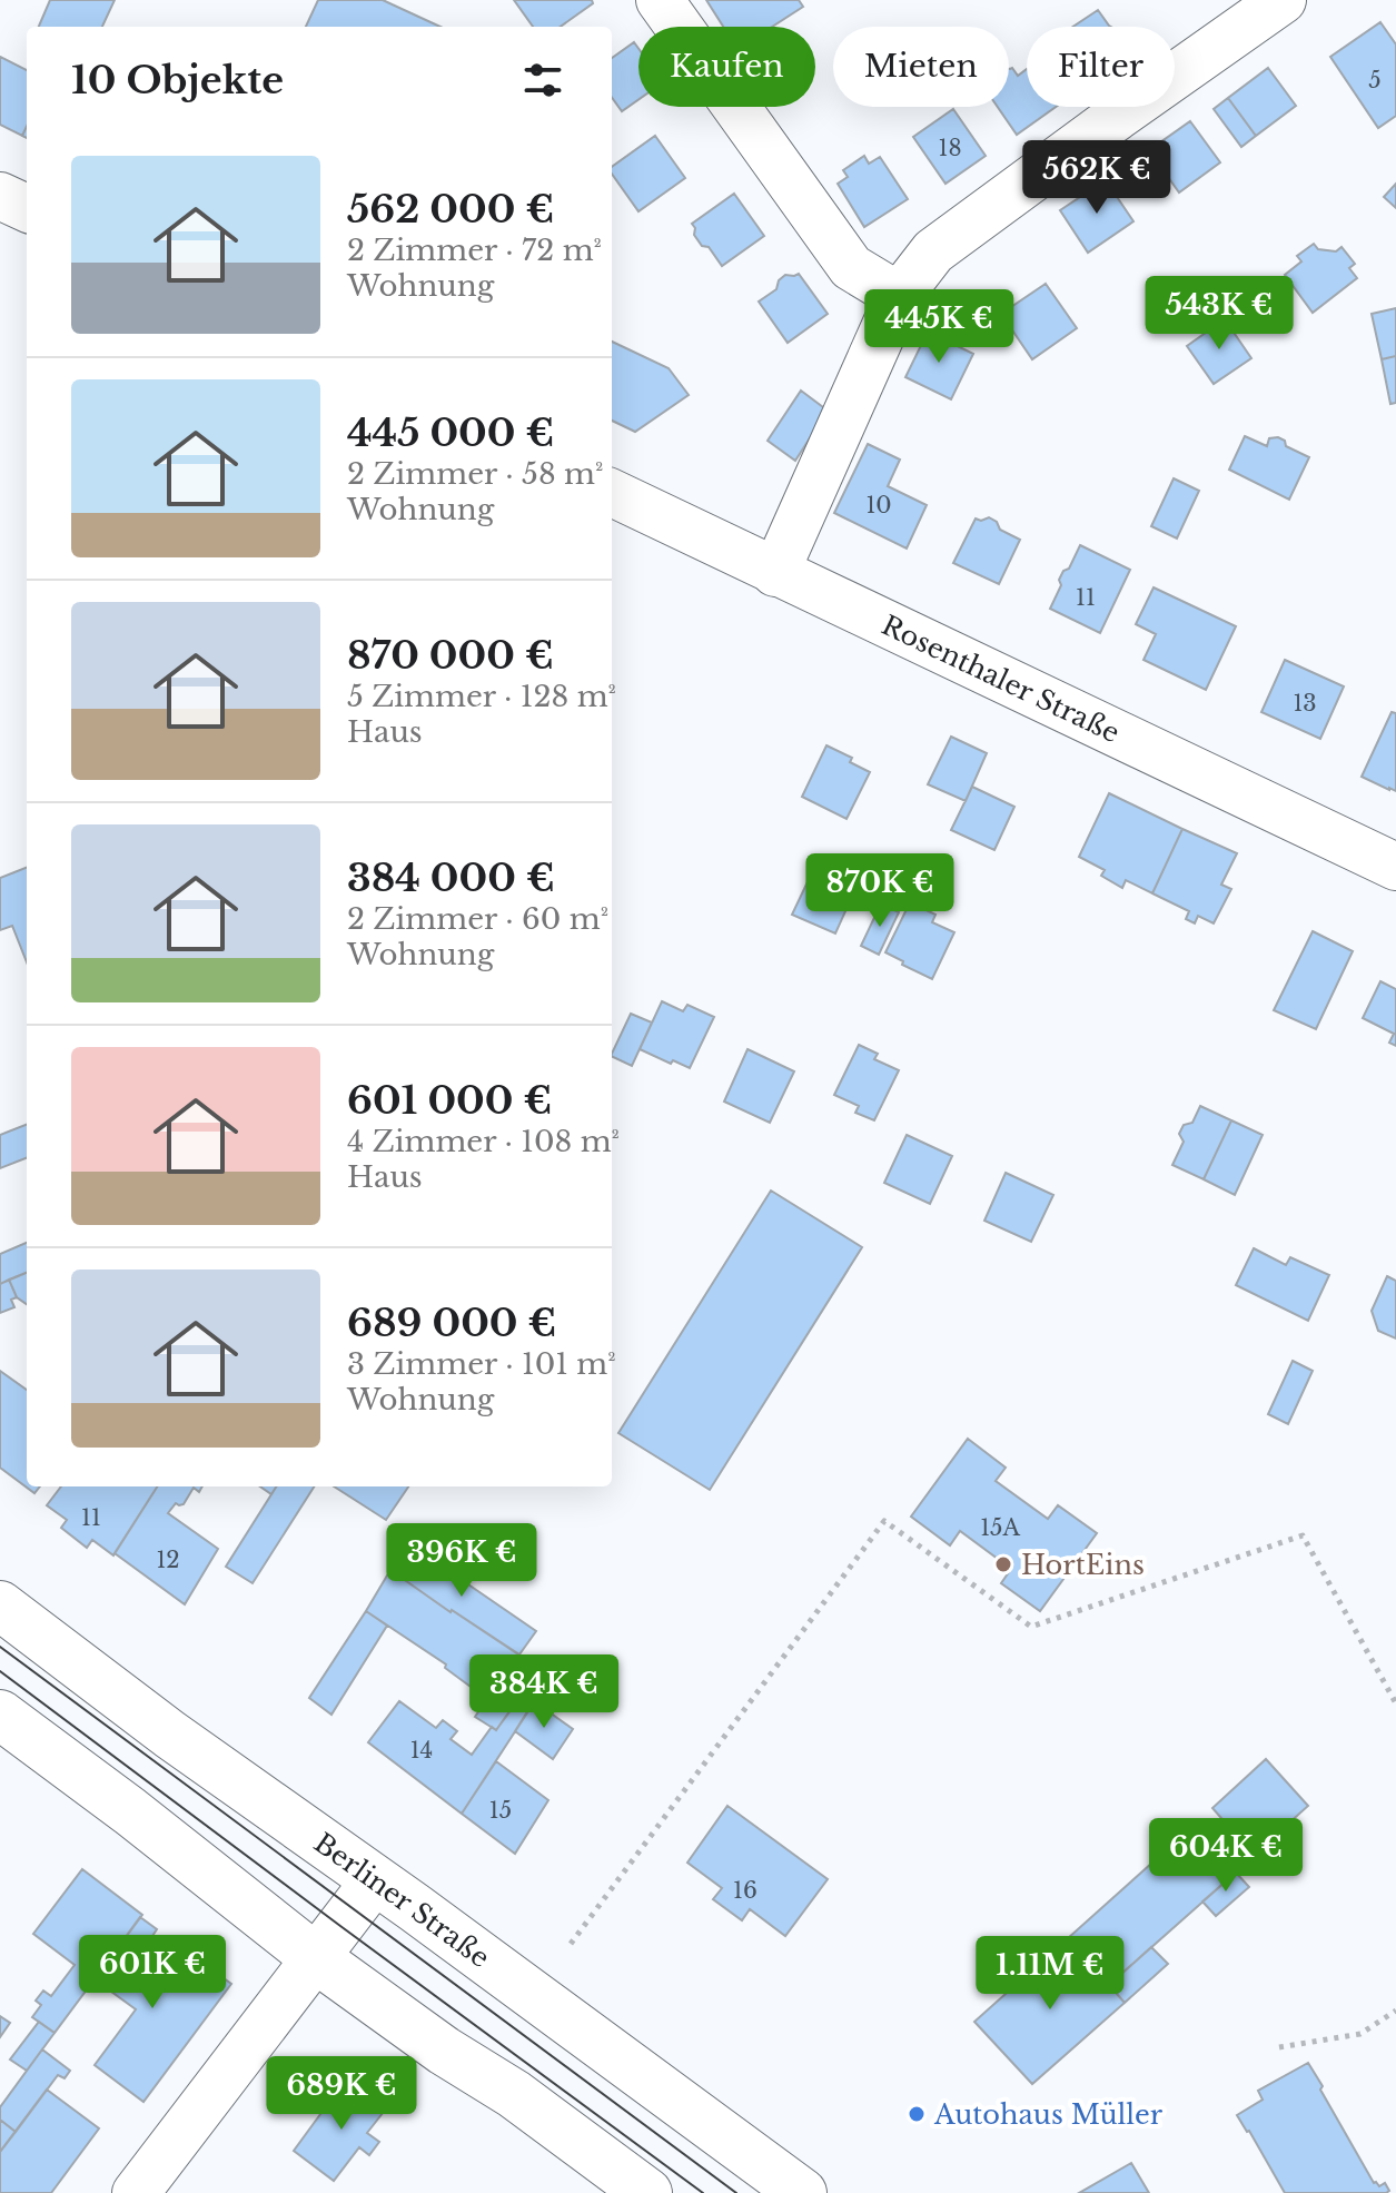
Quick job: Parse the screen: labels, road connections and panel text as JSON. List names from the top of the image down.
{
  "streets": {
    "main road": ["Berliner Straße"],
    "street": ["Rosenthaler Straße"]
  },
  "places": ["HortEins", "Autohaus Müller"],
  "house_numbers": [
    "5",
    "18",
    "10",
    "11",
    "13",
    "11",
    "15A",
    "12",
    "14",
    "15",
    "16"
  ],
  "page": {
    "chip": ["Kaufen", "Mieten", "Filter"],
    "heading": "10 Objekte",
    "list": [
      {
        "name": "562 000 €",
        "note": "2 Zimmer · 72 m² · Wohnung"
      },
      {
        "name": "445 000 €",
        "note": "2 Zimmer · 58 m² · Wohnung"
      },
      {
        "name": "870 000 €",
        "note": "5 Zimmer · 128 m² · Haus"
      },
      {
        "name": "384 000 €",
        "note": "2 Zimmer · 60 m² · Wohnung"
      },
      {
        "name": "601 000 €",
        "note": "4 Zimmer · 108 m² · Haus"
      },
      {
        "name": "689 000 €",
        "note": "3 Zimmer · 101 m² · Wohnung"
      }
    ],
    "price": [
      "562K €",
      "543K €",
      "445K €",
      "870K €",
      "396K €",
      "384K €",
      "604K €",
      "601K €",
      "1.11M €",
      "689K €"
    ]
  }
}
